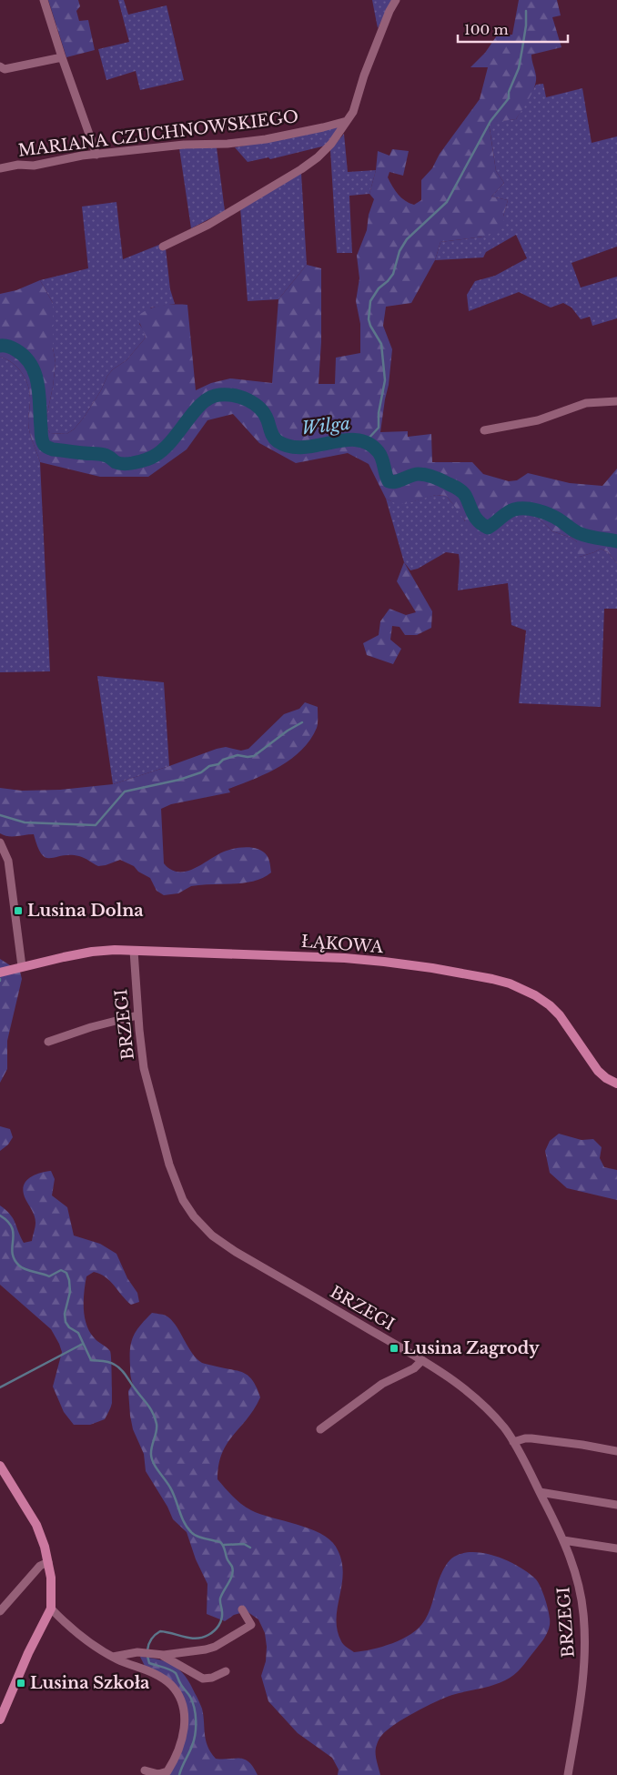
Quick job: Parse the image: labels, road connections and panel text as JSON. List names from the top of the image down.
{
  "streets": {
    "street": ["MARIANA CZUCHNOWSKIEGO", "ŁĄKOWA", "BRZEGI"]
  },
  "crossings": [
    ["ŁĄKOWA", "BRZEGI"]
  ],
  "water": ["Wilga"],
  "places": {
    "transit": ["Lusina Dolna", "Lusina Zagrody", "Lusina Szkoła"]
  },
  "scale_bar": "100 m"
}
